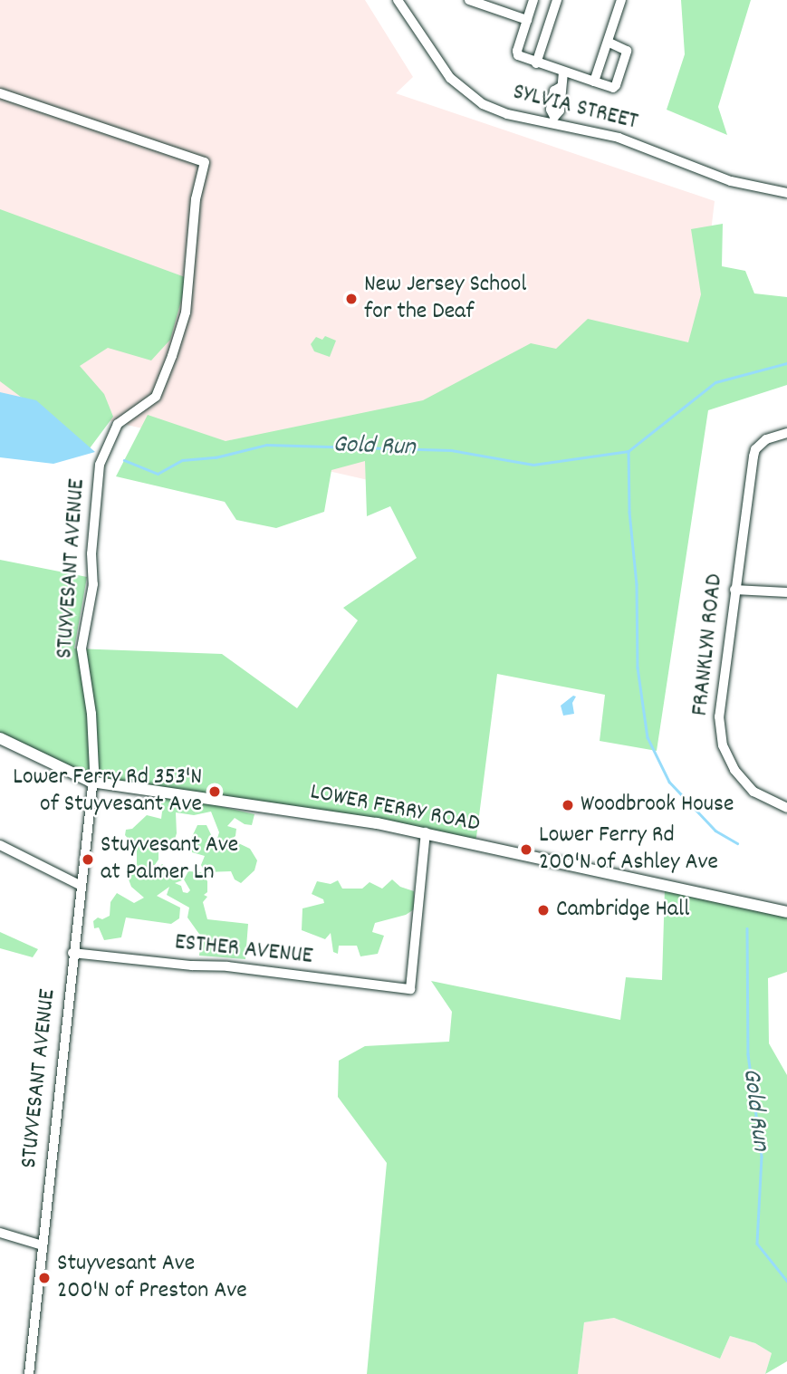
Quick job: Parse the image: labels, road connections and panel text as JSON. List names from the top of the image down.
{
  "streets": {
    "street": [
      "SYLVIA STREET",
      "STUYVESANT AVENUE",
      "FRANKLYN ROAD",
      "LOWER FERRY ROAD",
      "ESTHER AVENUE"
    ]
  },
  "crossings": [
    ["STUYVESANT AVENUE", "LOWER FERRY ROAD"],
    ["STUYVESANT AVENUE", "ESTHER AVENUE"],
    ["LOWER FERRY ROAD", "ESTHER AVENUE"]
  ],
  "water": ["Gold Run"],
  "places": [
    "New Jersey School for the Deaf",
    "Lower Ferry Rd 353'N of Stuyvesant Ave",
    "Woodbrook House",
    "Lower Ferry Rd 200'N of Ashley Ave",
    "Stuyvesant Ave at Palmer Ln",
    "Cambridge Hall",
    "Stuyvesant Ave 200'N of Preston Ave"
  ]
}
